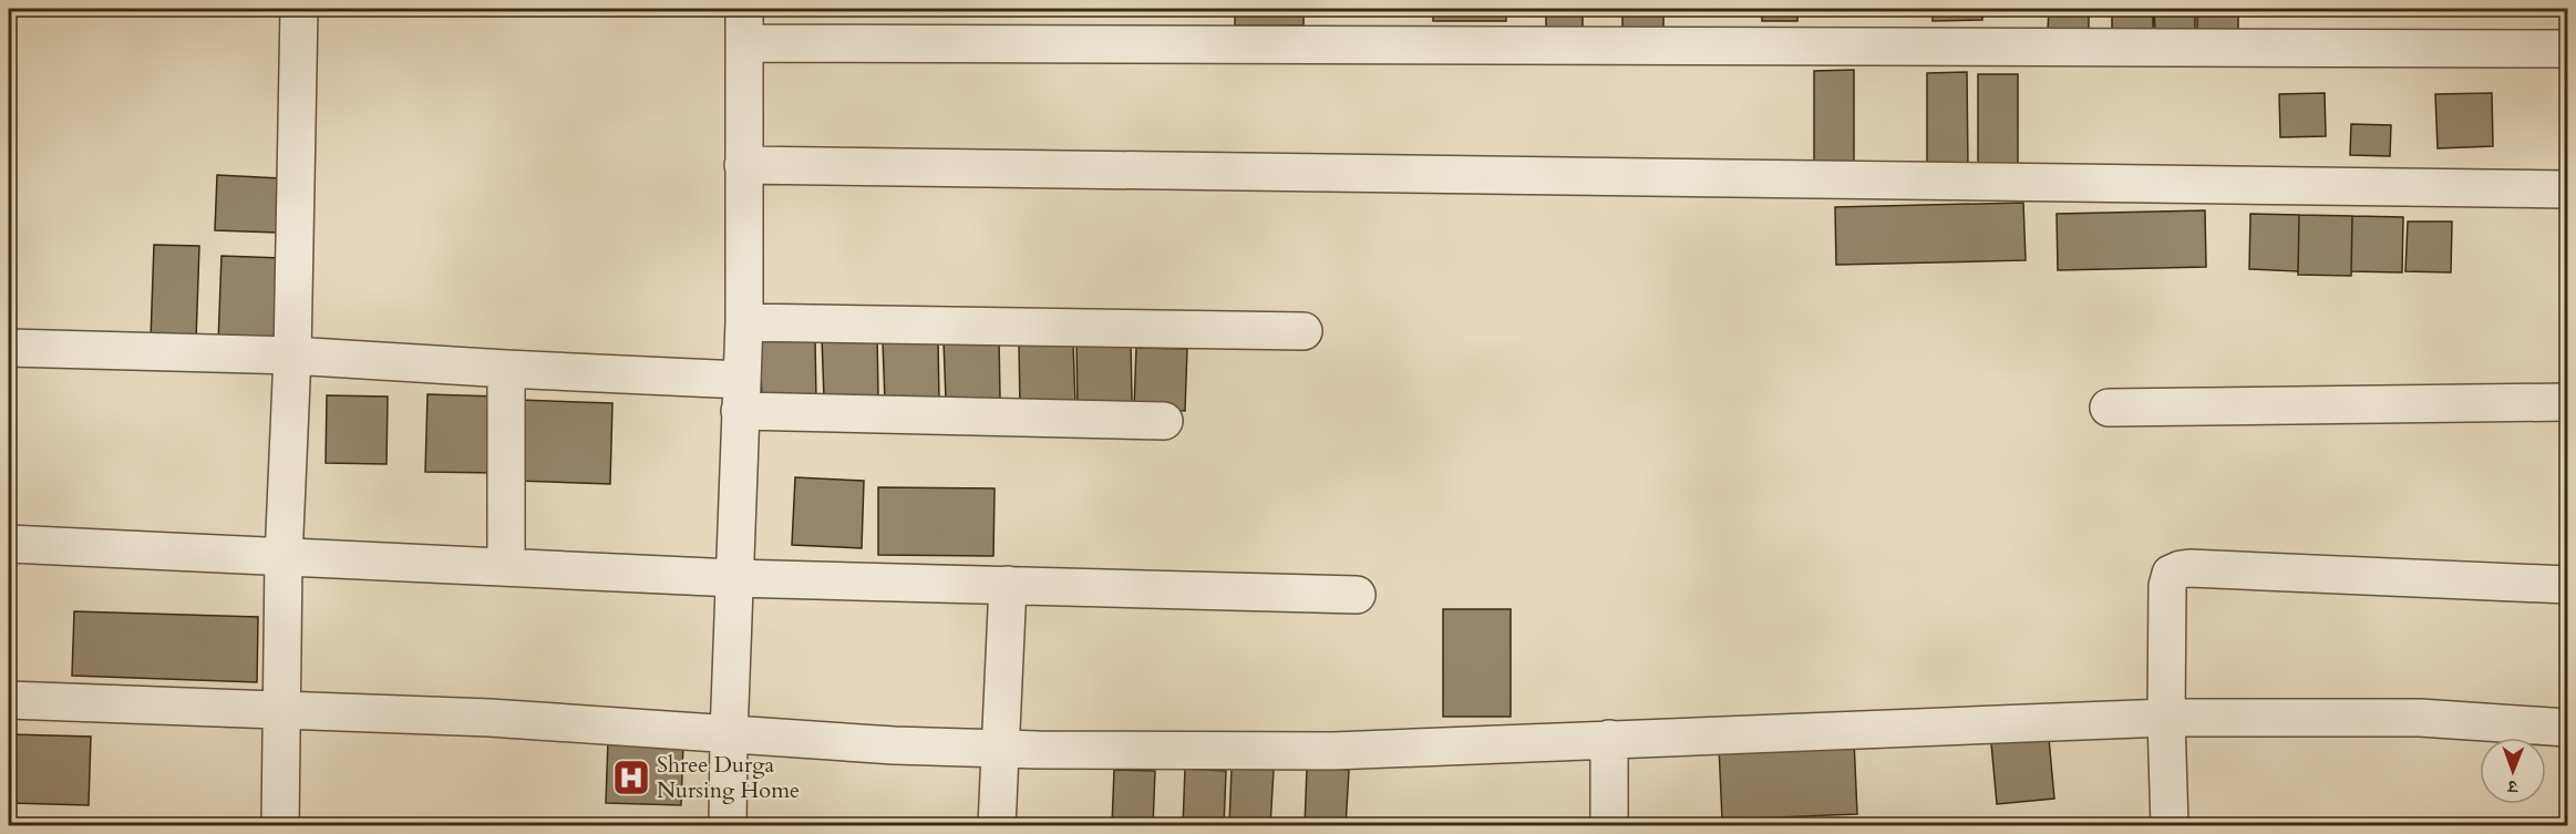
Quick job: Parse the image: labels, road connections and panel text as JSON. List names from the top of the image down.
{
  "places": {
    "hospital": ["Shree Durga Nursing Home"]
  },
  "north": "bottom"
}
